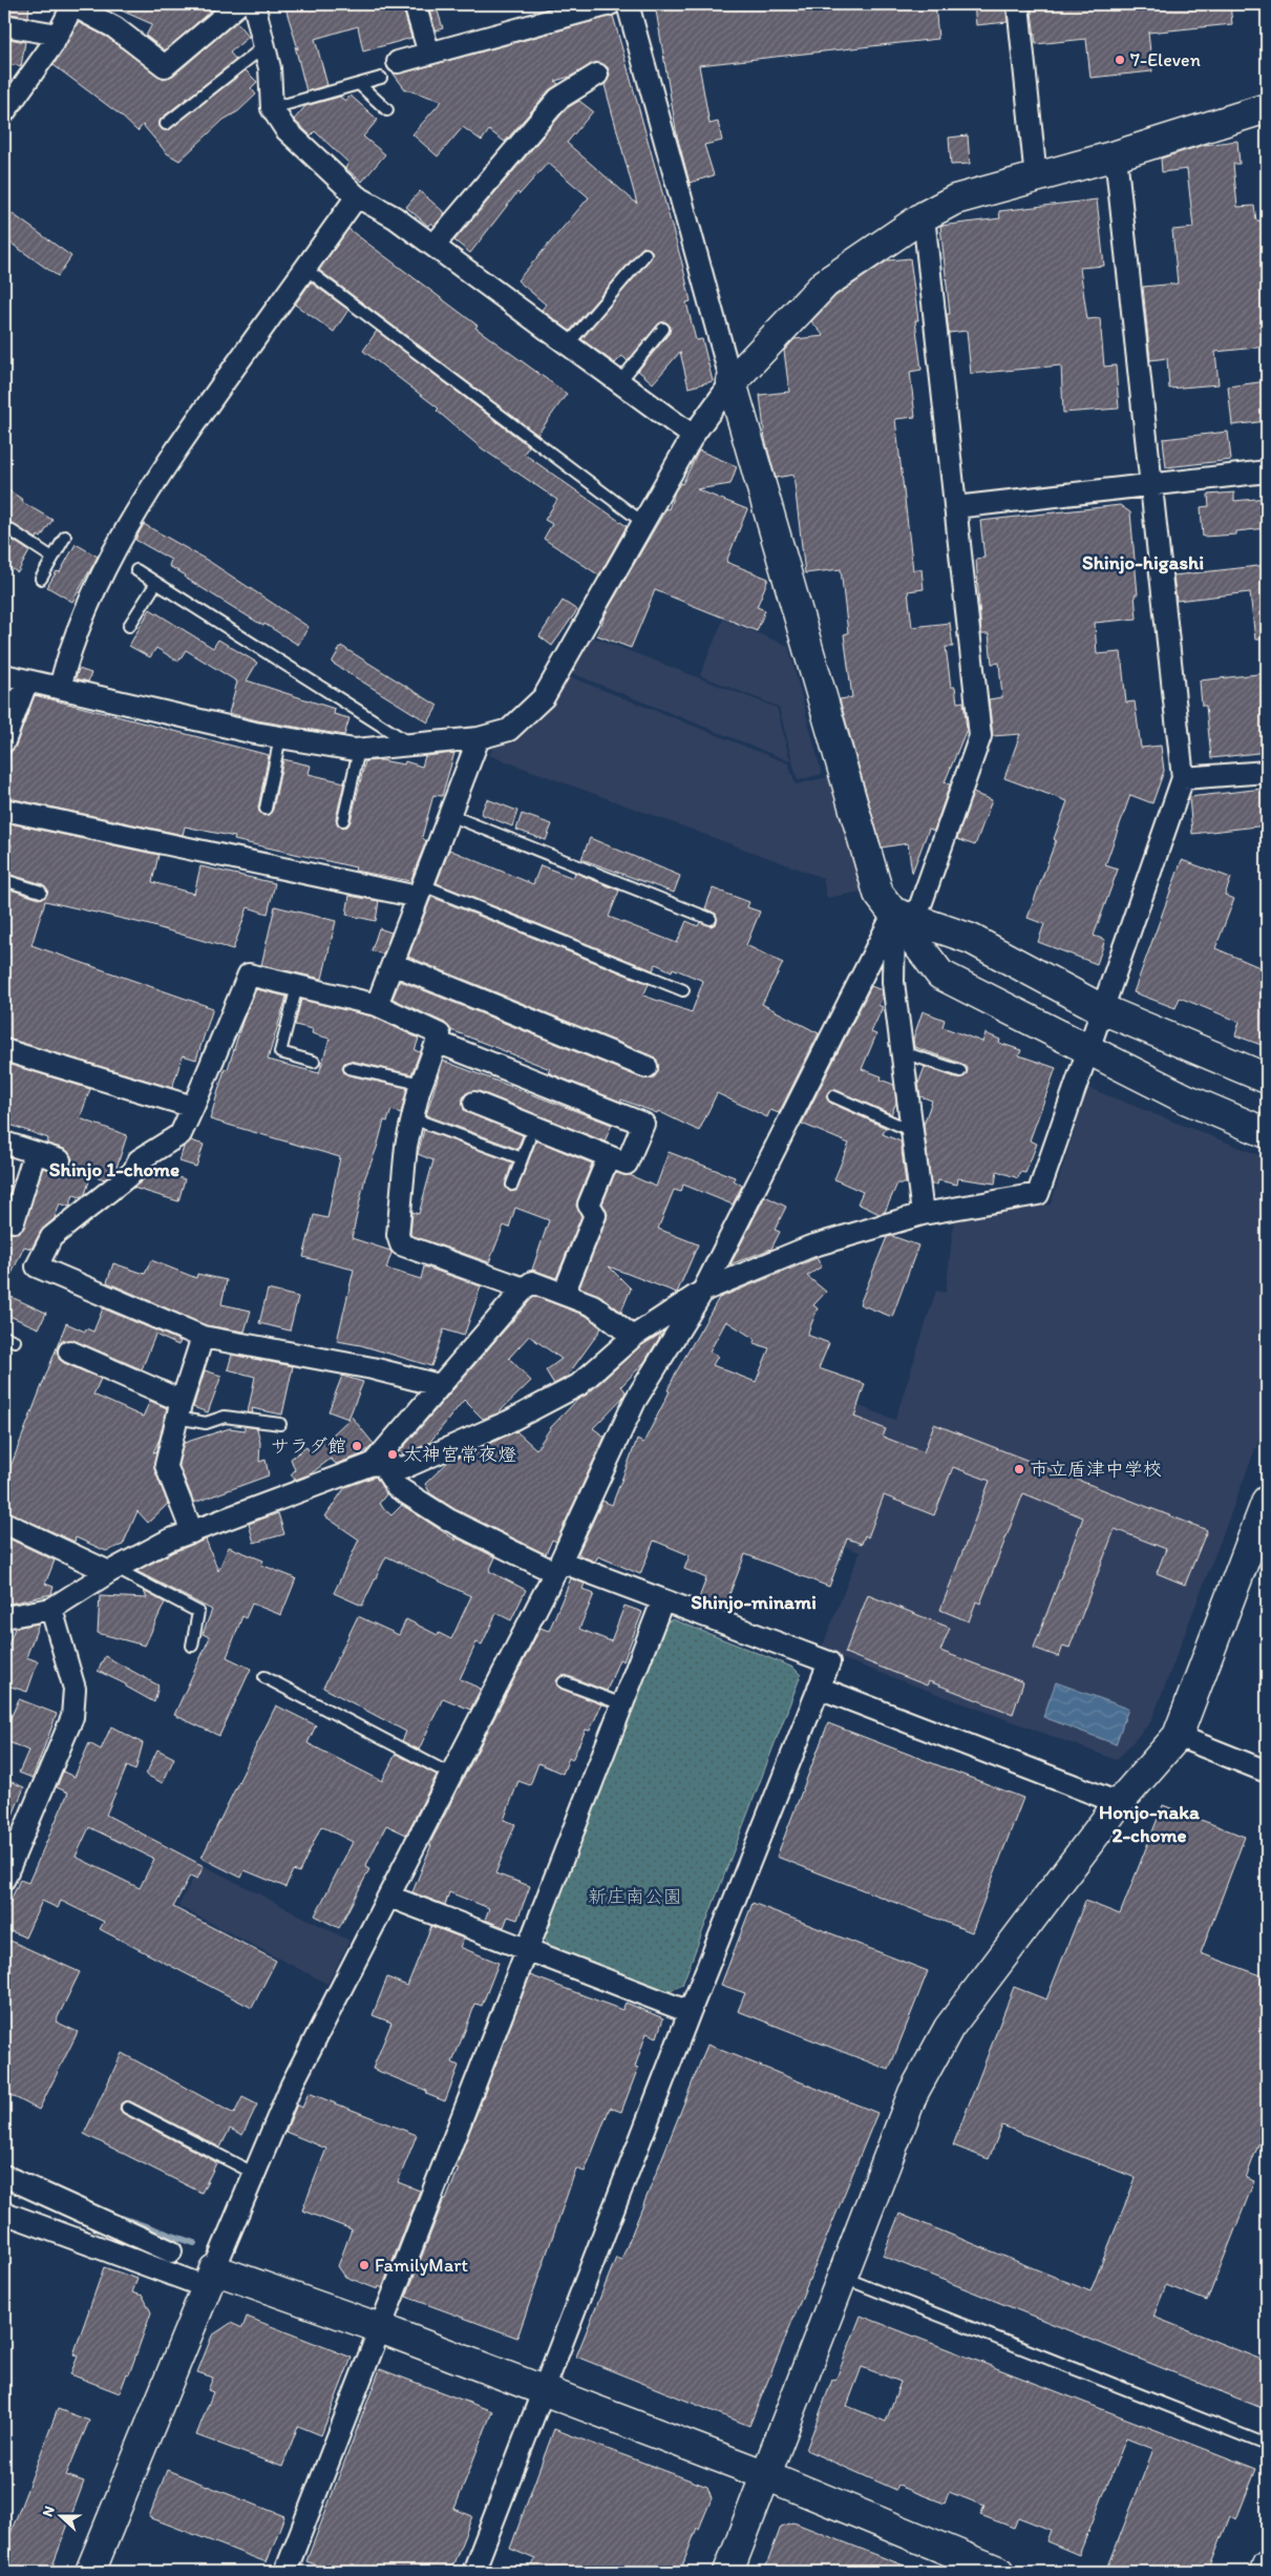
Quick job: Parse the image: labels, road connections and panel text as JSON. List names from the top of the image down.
{
  "districts": [
    "Shinjo-higashi",
    "Shinjo 1-chome",
    "Shinjo-minami",
    "Honjo-naka 2-chome"
  ],
  "parks": ["新庄南公園"],
  "places": [
    "7-Eleven",
    "サラダ館",
    "太神宮常夜燈",
    "市立盾津中学校",
    "FamilyMart"
  ],
  "north": "left"
}
